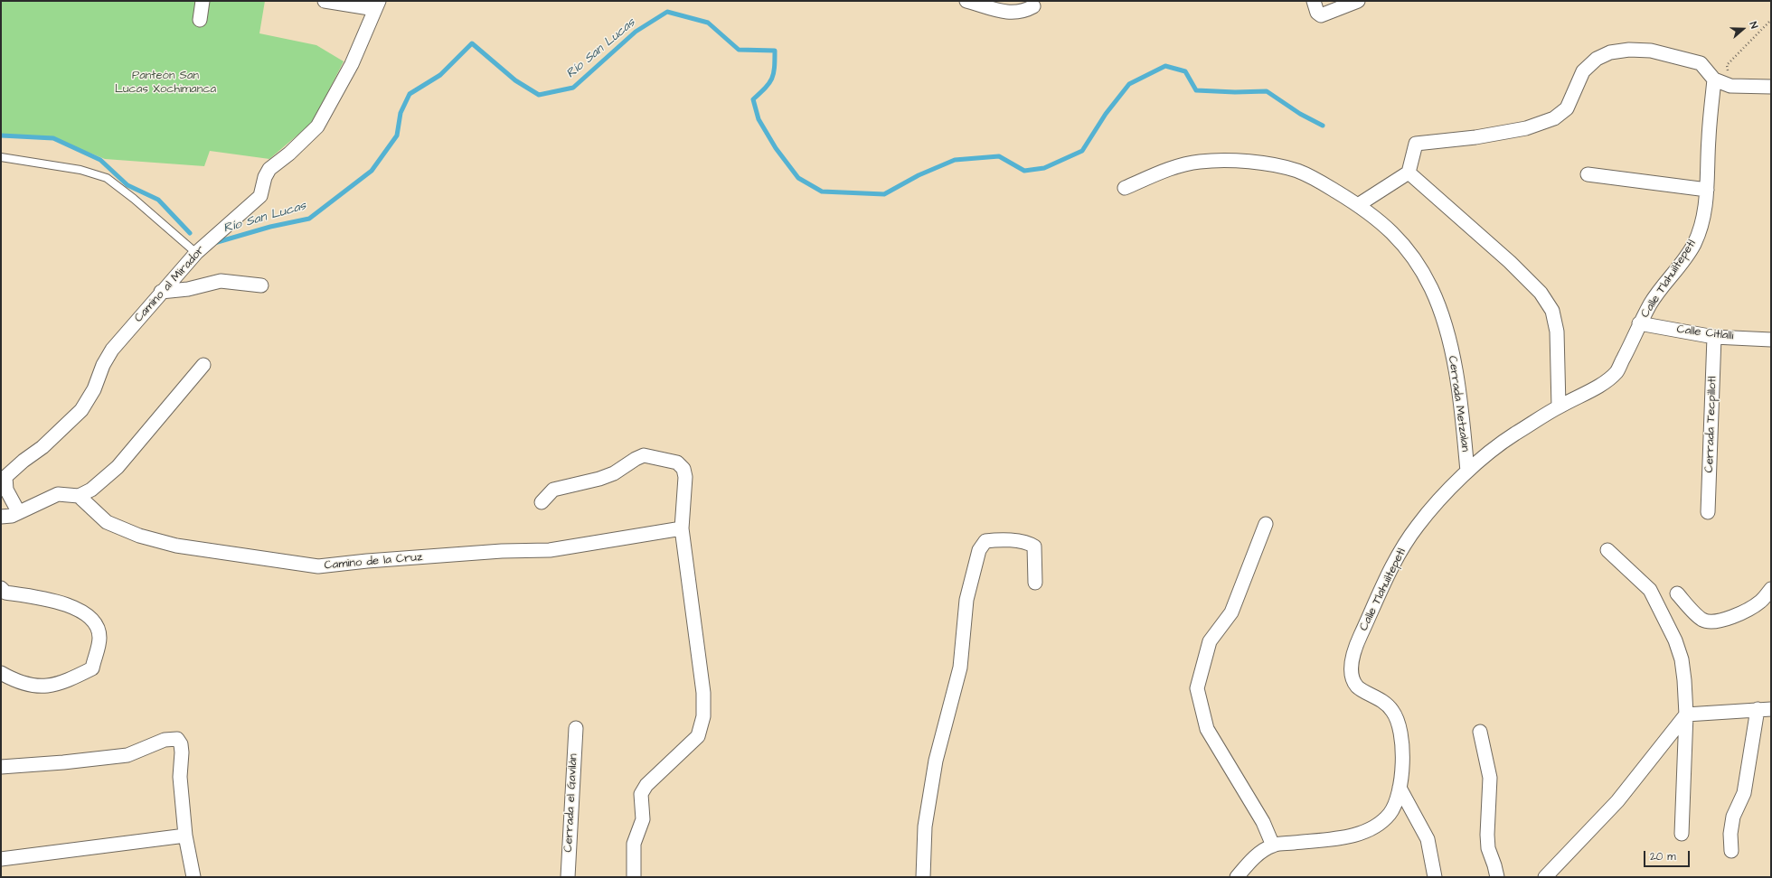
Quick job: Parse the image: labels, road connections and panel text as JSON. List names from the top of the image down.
{
  "streets": {
    "street": [
      "Calle Tlahuiltepetl",
      "Camino al Mirador",
      "Calle Citlalli",
      "Cerrada Metzalan",
      "Cerrada Tecpillotl",
      "Camino de la Cruz",
      "Cerrada el Gavilán"
    ]
  },
  "crossings": [
    ["Calle Tlahuiltepetl", "Calle Citlalli"],
    ["Calle Tlahuiltepetl", "Cerrada Metzalan"],
    ["Calle Citlalli", "Cerrada Tecpillotl"]
  ],
  "water": ["Río San Lucas"],
  "parks": ["Panteón San Lucas Xochimanca"],
  "scale_bar": "20 m",
  "north": "right"
}
